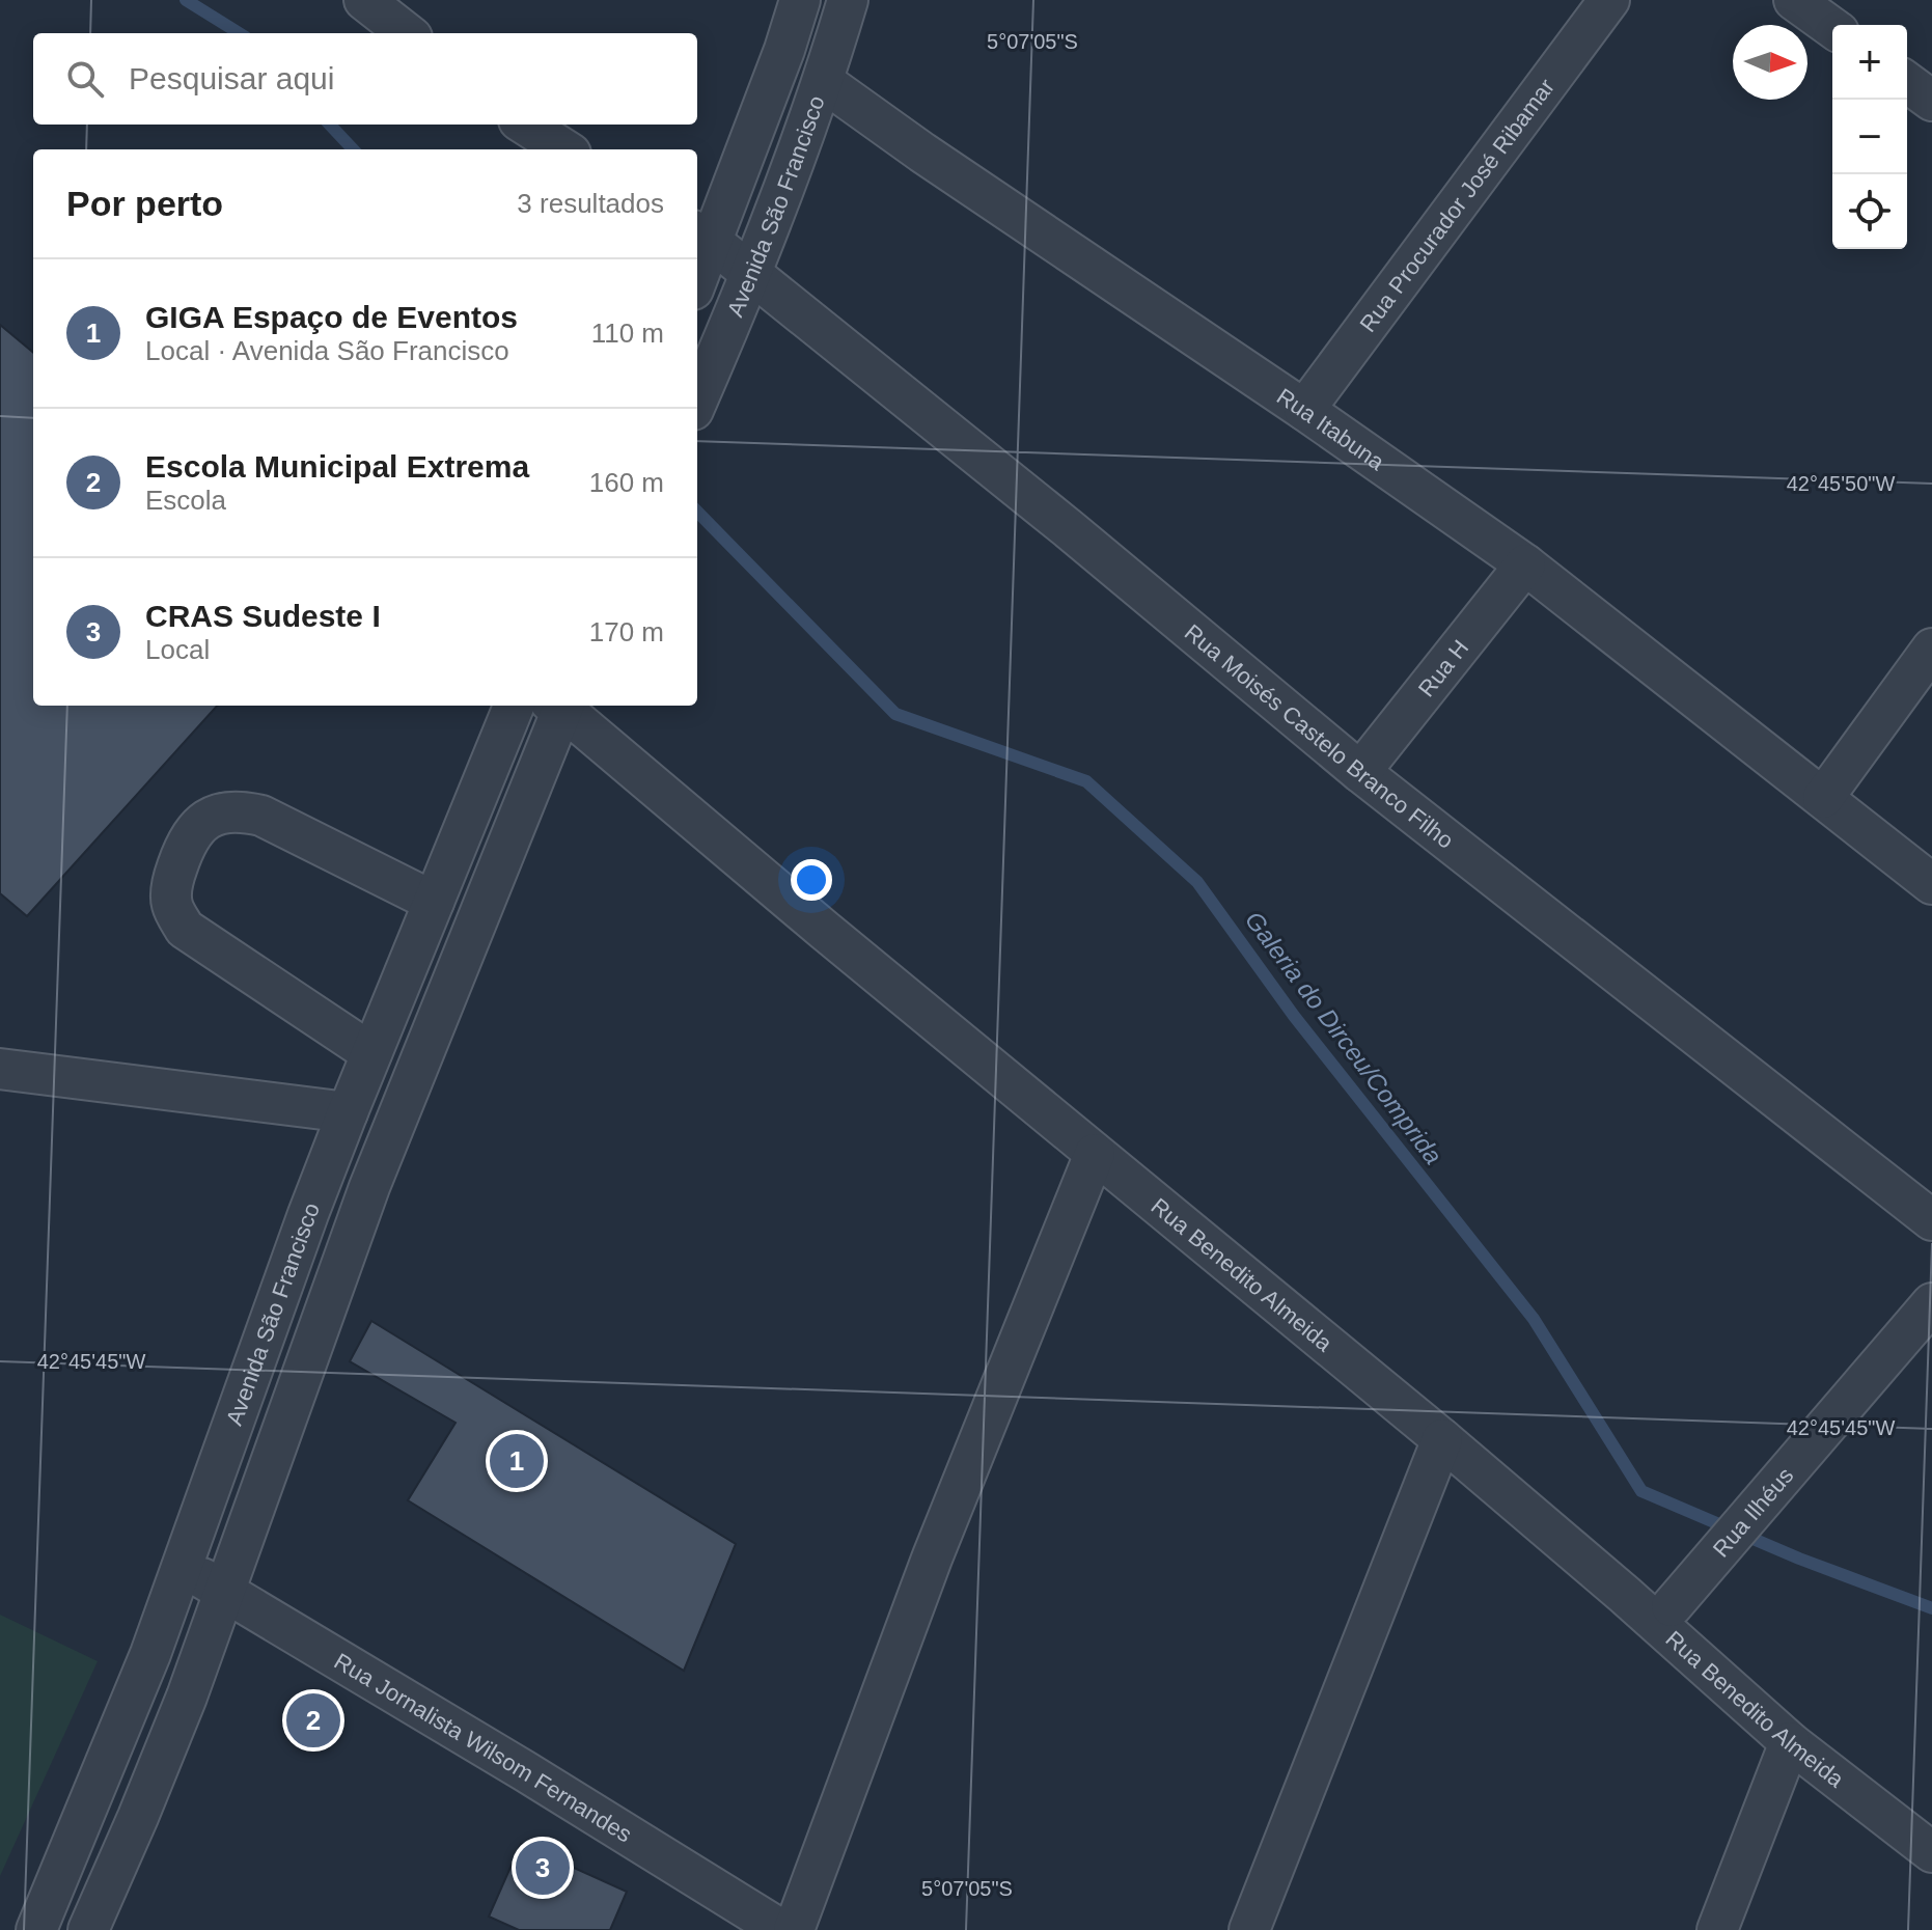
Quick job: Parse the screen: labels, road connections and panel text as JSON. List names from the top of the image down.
{
  "streets": {
    "street": [
      "Rua Procurador José Ribamar",
      "Avenida São Francisco",
      "Rua Itabuna",
      "Rua H",
      "Rua Moisés Castelo Branco Filho",
      "Rua Benedito Almeida",
      "Rua Ilhéus",
      "Rua Jornalista Wilsom Fernandes"
    ]
  },
  "crossings": [
    ["Rua Procurador José Ribamar", "Rua Itabuna"],
    ["Avenida São Francisco", "Rua Itabuna"],
    ["Avenida São Francisco", "Rua Moisés Castelo Branco Filho"],
    ["Avenida São Francisco", "Rua Jornalista Wilsom Fernandes"],
    ["Rua Itabuna", "Rua H"],
    ["Rua H", "Rua Moisés Castelo Branco Filho"]
  ],
  "water": ["Galeria do Dirceu/Comprida"],
  "north": "right",
  "page": {
    "map_buttons": ["+", "−"],
    "search": "Pesquisar aqui",
    "heading": ["Por perto", "3 resultados"],
    "list": [
      {
        "mark": "1",
        "name": "GIGA Espaço de Eventos",
        "note": "Local · Avenida São Francisco",
        "value": "110 m"
      },
      {
        "mark": "2",
        "name": "Escola Municipal Extrema",
        "note": "Escola",
        "value": "160 m"
      },
      {
        "mark": "3",
        "name": "CRAS Sudeste I",
        "note": "Local",
        "value": "170 m"
      }
    ],
    "pins": ["1", "2", "3"]
  },
  "coordinates": ["5°07'05\"S", "42°45'50\"W", "42°45'45\"W"]
}
